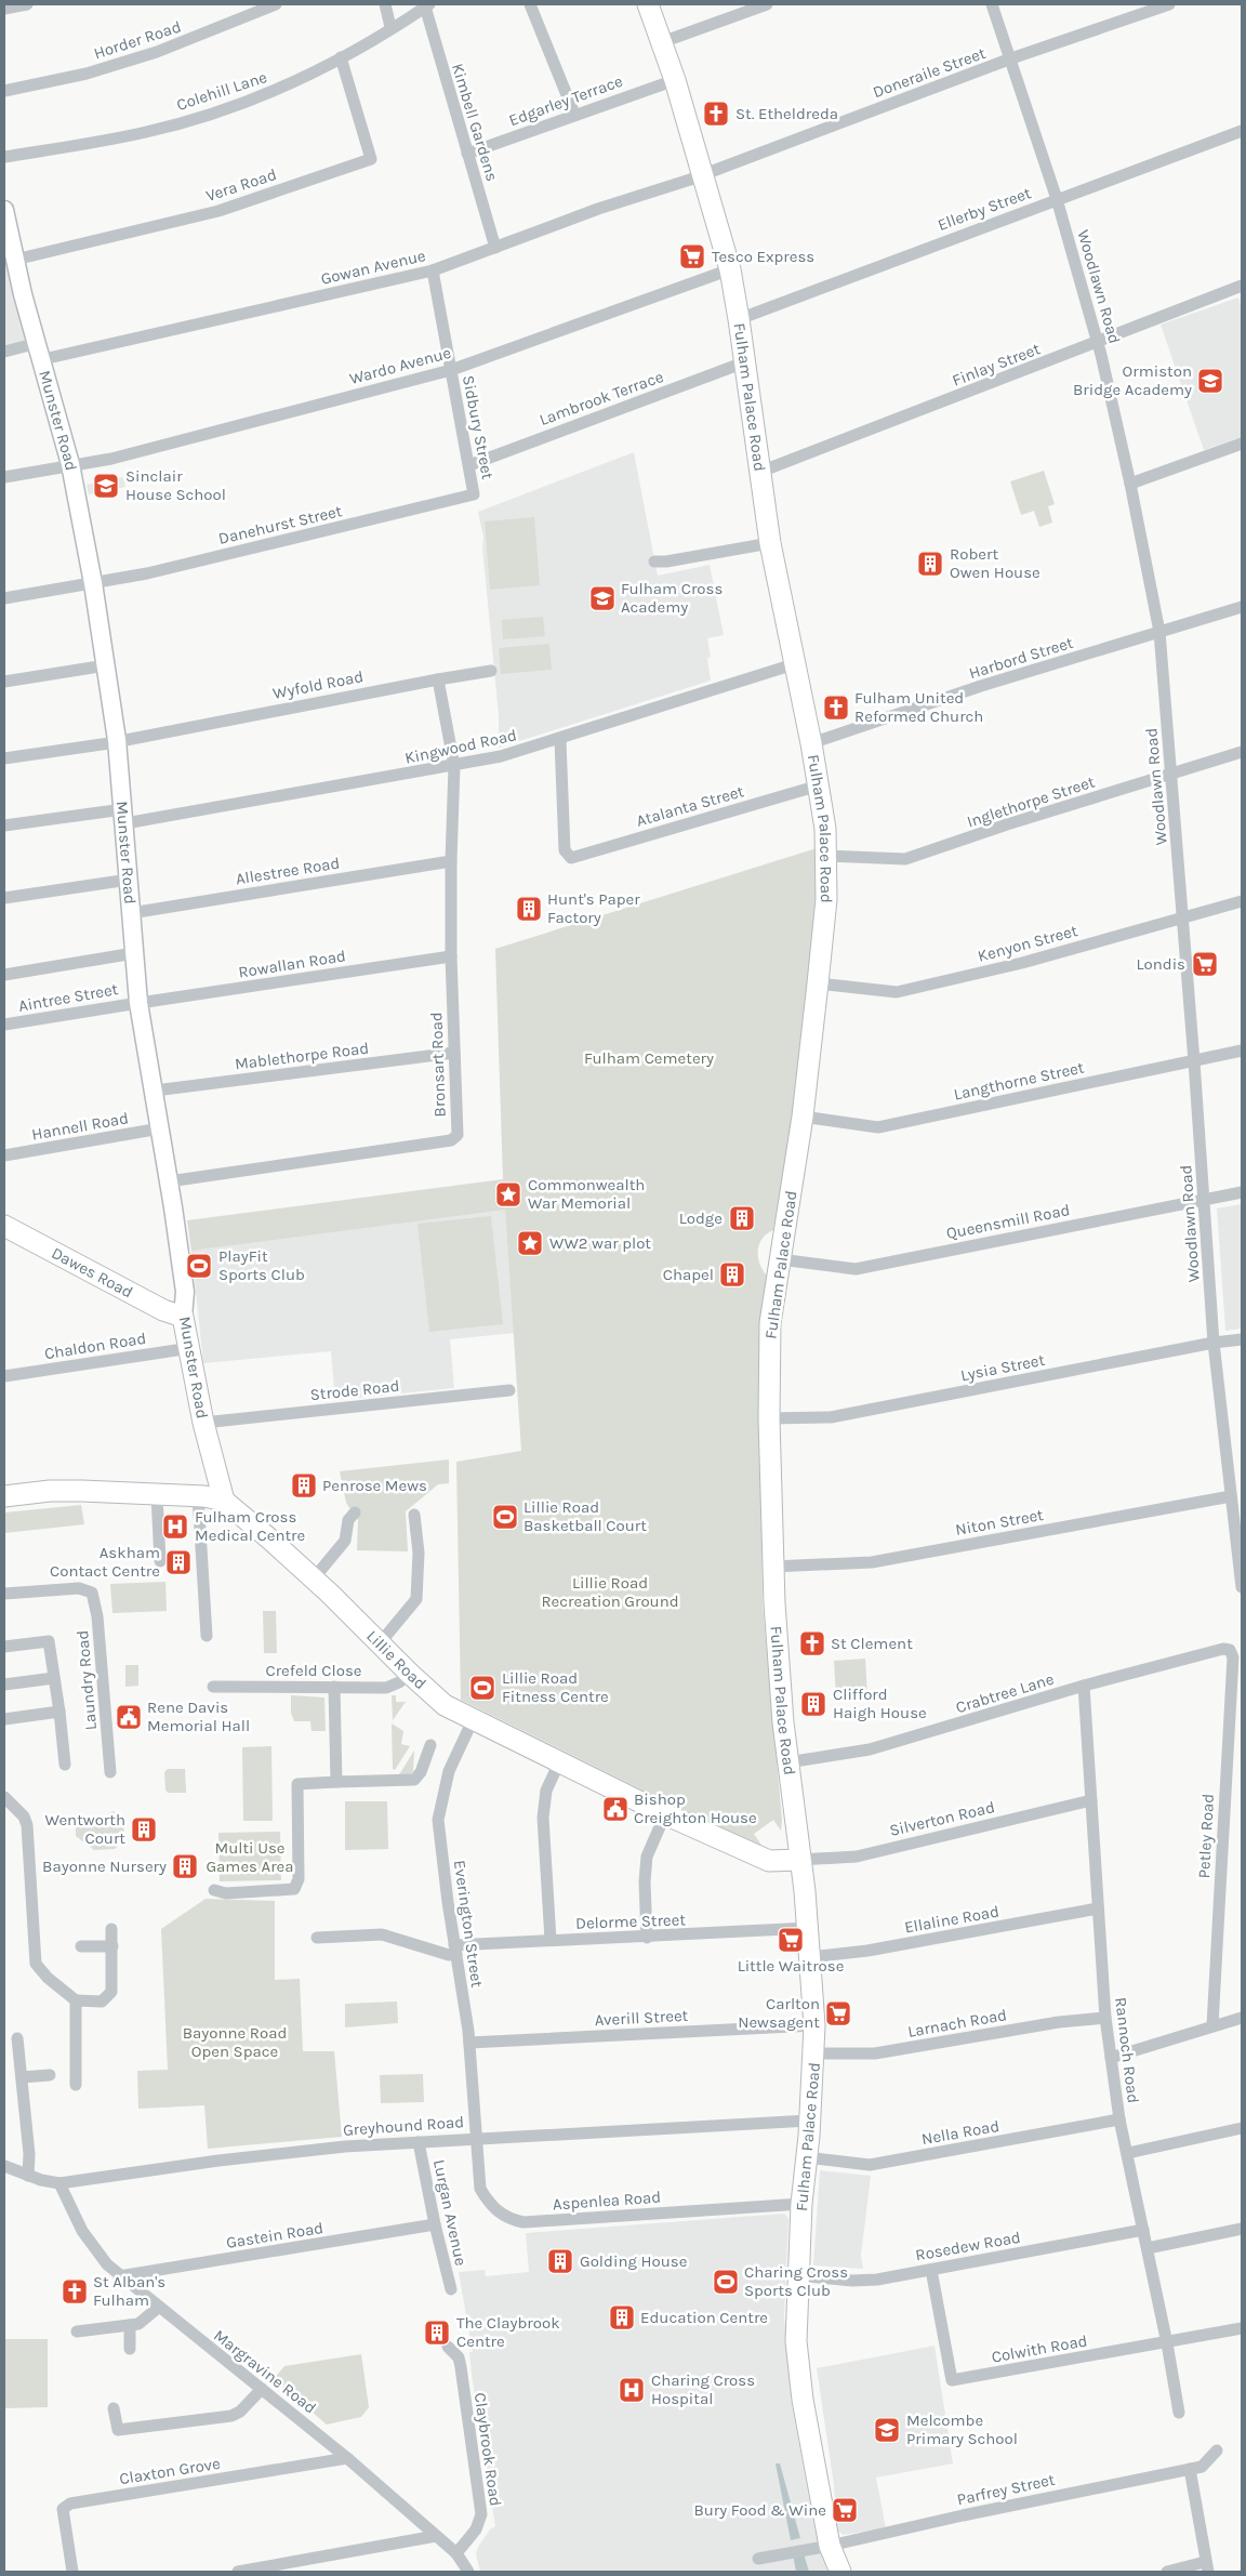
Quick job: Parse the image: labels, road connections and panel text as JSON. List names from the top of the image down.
{
  "streets": {
    "main road": [
      "Fulham Palace Road",
      "Munster Road",
      "Dawes Road",
      "Lillie Road"
    ],
    "street": [
      "Horder Road",
      "Doneraile Street",
      "Colehill Lane",
      "Edgarley Terrace",
      "Kimbell Gardens",
      "Vera Road",
      "Ellerby Street",
      "Gowan Avenue",
      "Woodlawn Road",
      "Finlay Street",
      "Wardo Avenue",
      "Lambrook Terrace",
      "Sidbury Street",
      "Danehurst Street",
      "Harbord Street",
      "Wyfold Road",
      "Kingwood Road",
      "Inglethorpe Street",
      "Atalanta Street",
      "Allestree Road",
      "Kenyon Street",
      "Rowallan Road",
      "Aintree Street",
      "Mablethorpe Road",
      "Bronsart Road",
      "Langthorne Street",
      "Hannell Road",
      "Queensmill Road",
      "Chaldon Road",
      "Lysia Street",
      "Strode Road",
      "Niton Street",
      "Crefeld Close",
      "Laundry Road",
      "Crabtree Lane",
      "Silverton Road",
      "Petley Road",
      "Ellaline Road",
      "Delorme Street",
      "Everington Street",
      "Averill Street",
      "Larnach Road",
      "Rannoch Road",
      "Greyhound Road",
      "Nella Road",
      "Aspenlea Road",
      "Lurgan Avenue",
      "Gastein Road",
      "Rosedew Road",
      "Colwith Road",
      "Margravine Road",
      "Claybrook Road",
      "Claxton Grove",
      "Parfrey Street"
    ]
  },
  "crossings": [
    ["Doneraile Street", "Gowan Avenue"],
    ["Doneraile Street", "Woodlawn Road"],
    ["Doneraile Street", "Fulham Palace Road"],
    ["Colehill Lane", "Kimbell Gardens"],
    ["Colehill Lane", "Vera Road"],
    ["Edgarley Terrace", "Kimbell Gardens"],
    ["Edgarley Terrace", "Fulham Palace Road"],
    ["Kimbell Gardens", "Gowan Avenue"],
    ["Vera Road", "Munster Road"],
    ["Ellerby Street", "Woodlawn Road"],
    ["Ellerby Street", "Fulham Palace Road"],
    ["Gowan Avenue", "Fulham Palace Road"],
    ["Gowan Avenue", "Munster Road"],
    ["Gowan Avenue", "Sidbury Street"],
    ["Woodlawn Road", "Finlay Street"],
    ["Woodlawn Road", "Harbord Street"],
    ["Woodlawn Road", "Inglethorpe Street"],
    ["Woodlawn Road", "Kenyon Street"],
    ["Woodlawn Road", "Langthorne Street"],
    ["Woodlawn Road", "Queensmill Road"],
    ["Woodlawn Road", "Lysia Street"],
    ["Woodlawn Road", "Niton Street"],
    ["Finlay Street", "Fulham Palace Road"],
    ["Wardo Avenue", "Fulham Palace Road"],
    ["Wardo Avenue", "Munster Road"],
    ["Wardo Avenue", "Sidbury Street"],
    ["Fulham Palace Road", "Lambrook Terrace"],
    ["Fulham Palace Road", "Harbord Street"],
    ["Fulham Palace Road", "Kingwood Road"],
    ["Fulham Palace Road", "Inglethorpe Street"],
    ["Fulham Palace Road", "Atalanta Street"],
    ["Fulham Palace Road", "Kenyon Street"],
    ["Fulham Palace Road", "Langthorne Street"],
    ["Fulham Palace Road", "Queensmill Road"],
    ["Fulham Palace Road", "Lysia Street"],
    ["Fulham Palace Road", "Niton Street"],
    ["Fulham Palace Road", "Lillie Road"],
    ["Fulham Palace Road", "Crabtree Lane"],
    ["Fulham Palace Road", "Silverton Road"],
    ["Fulham Palace Road", "Ellaline Road"],
    ["Fulham Palace Road", "Delorme Street"],
    ["Fulham Palace Road", "Averill Street"],
    ["Fulham Palace Road", "Larnach Road"],
    ["Fulham Palace Road", "Greyhound Road"],
    ["Fulham Palace Road", "Nella Road"],
    ["Fulham Palace Road", "Aspenlea Road"],
    ["Fulham Palace Road", "Rosedew Road"],
    ["Fulham Palace Road", "Parfrey Street"],
    ["Lambrook Terrace", "Sidbury Street"],
    ["Munster Road", "Danehurst Street"],
    ["Munster Road", "Wyfold Road"],
    ["Munster Road", "Kingwood Road"],
    ["Munster Road", "Allestree Road"],
    ["Munster Road", "Rowallan Road"],
    ["Munster Road", "Aintree Street"],
    ["Munster Road", "Mablethorpe Road"],
    ["Munster Road", "Bronsart Road"],
    ["Munster Road", "Hannell Road"],
    ["Munster Road", "Dawes Road"],
    ["Munster Road", "Chaldon Road"],
    ["Munster Road", "Strode Road"],
    ["Munster Road", "Lillie Road"],
    ["Sidbury Street", "Danehurst Street"],
    ["Kingwood Road", "Atalanta Street"],
    ["Kingwood Road", "Bronsart Road"],
    ["Allestree Road", "Bronsart Road"],
    ["Rowallan Road", "Aintree Street"],
    ["Rowallan Road", "Bronsart Road"],
    ["Mablethorpe Road", "Bronsart Road"],
    ["Lillie Road", "Crefeld Close"],
    ["Lillie Road", "Silverton Road"],
    ["Lillie Road", "Everington Street"],
    ["Crabtree Lane", "Petley Road"],
    ["Crabtree Lane", "Rannoch Road"],
    ["Silverton Road", "Rannoch Road"],
    ["Ellaline Road", "Rannoch Road"],
    ["Delorme Street", "Everington Street"],
    ["Everington Street", "Averill Street"],
    ["Everington Street", "Greyhound Road"],
    ["Everington Street", "Aspenlea Road"],
    ["Larnach Road", "Rannoch Road"],
    ["Rannoch Road", "Nella Road"],
    ["Rannoch Road", "Rosedew Road"],
    ["Rannoch Road", "Colwith Road"],
    ["Greyhound Road", "Aspenlea Road"],
    ["Greyhound Road", "Lurgan Avenue"],
    ["Greyhound Road", "Margravine Road"],
    ["Lurgan Avenue", "Gastein Road"],
    ["Gastein Road", "Margravine Road"],
    ["Rosedew Road", "Colwith Road"],
    ["Margravine Road", "Claybrook Road"],
    ["Margravine Road", "Claxton Grove"]
  ],
  "parks": [
    "Fulham Cemetery",
    "Lillie Road Recreation Ground",
    "Multi Use Games Area",
    "Bayonne Road Open Space"
  ],
  "places": {
    "church": [
      "St. Etheldreda",
      "Fulham United Reformed Church",
      "St Clement",
      "St Alban's Fulham"
    ],
    "supermarket": [
      "Tesco Express",
      "Londis",
      "Little Waitrose",
      "Carlton Newsagent",
      "Bury Food & Wine"
    ],
    "school or university": [
      "Ormiston Bridge Academy",
      "Sinclair House School",
      "Fulham Cross Academy",
      "Melcombe Primary School"
    ],
    "building": [
      "Robert Owen House",
      "Hunt's Paper Factory",
      "Lodge",
      "Chapel",
      "Penrose Mews",
      "Askham Contact Centre",
      "Clifford Haigh House",
      "Wentworth Court",
      "Bayonne Nursery",
      "Golding House",
      "Education Centre",
      "The Claybrook Centre"
    ],
    "place": ["Commonwealth War Memorial", "WW2 war plot"],
    "sports": [
      "PlayFit Sports Club",
      "Lillie Road Basketball Court",
      "Lillie Road Fitness Centre",
      "Charing Cross Sports Club"
    ],
    "hospital": ["Fulham Cross Medical Centre", "Charing Cross Hospital"],
    "public building": ["Rene Davis Memorial Hall", "Bishop Creighton House"]
  }
}
